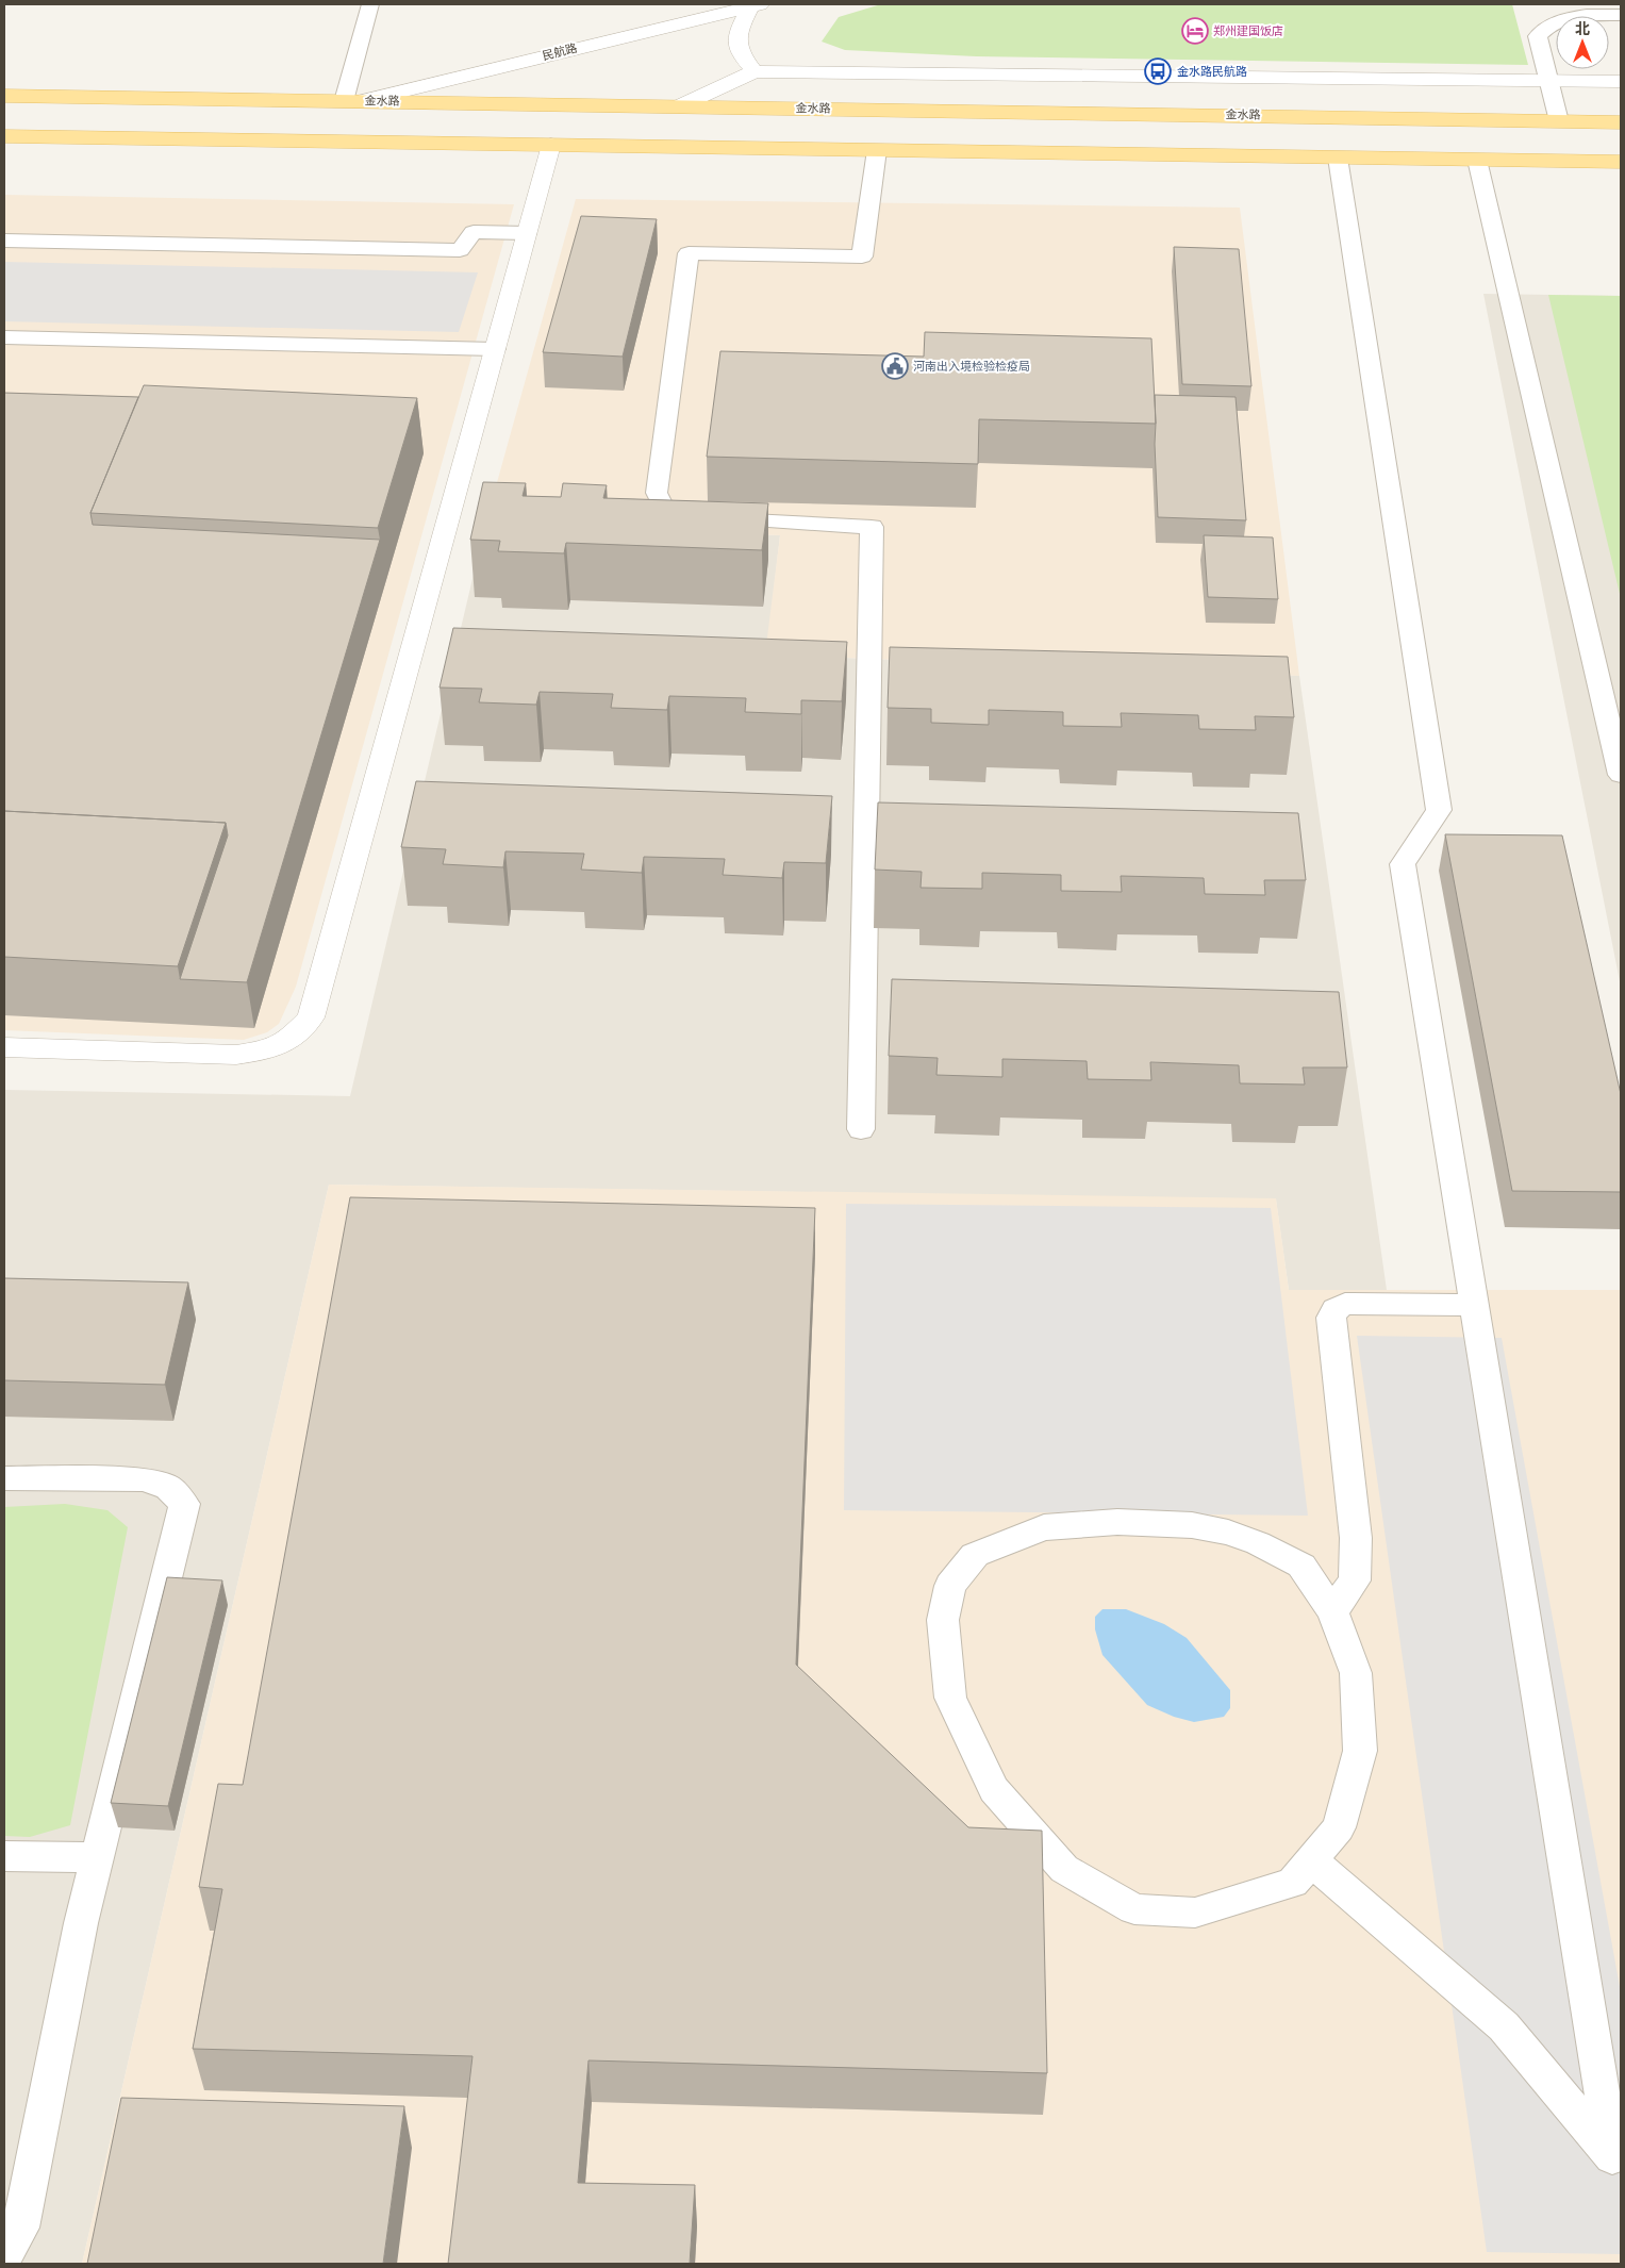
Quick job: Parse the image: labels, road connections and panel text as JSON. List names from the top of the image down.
{
  "streets": {
    "main road": ["金水路"],
    "street": ["民航路"]
  },
  "crossings": [
    ["民航路", "金水路"]
  ],
  "places": {
    "hotel": ["郑州建国饭店"],
    "bus stop": ["金水路民航路"],
    "public building": ["河南出入境检验检疫局"]
  },
  "north": "top"
}
